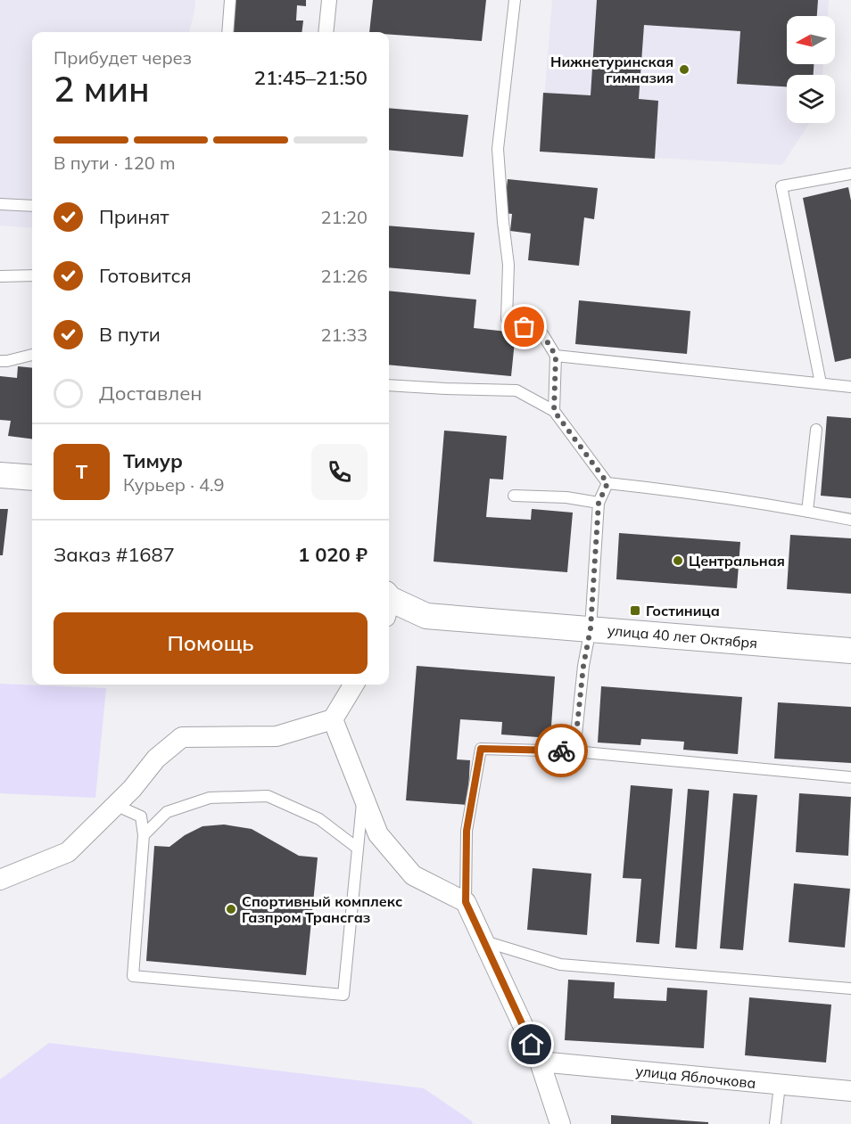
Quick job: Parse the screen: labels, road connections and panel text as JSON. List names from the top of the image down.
{
  "streets": {
    "street": ["улица 40 лет Октября", "улица Яблочкова"]
  },
  "places": {
    "other": ["Нижнетуринская гимназия", "Центральная", "Спортивный комплекс Газпром Трансгаз"],
    "transit": ["Гостиница"]
  },
  "north": "left",
  "page": {
    "heading": ["2 мин", "Прибудет через", "21:45–21:50"],
    "panel": [
      "Тимур",
      "Курьер · 4.9",
      "Заказ #1687",
      "1 020 ₽"
    ],
    "bar": "В пути · 120 m",
    "list": [
      ["Принят", "21:20"],
      ["Готовится", "21:26"],
      ["В пути", "21:33"],
      "Доставлен"
    ],
    "round": "Т",
    "buttons": "Помощь"
  }
}
